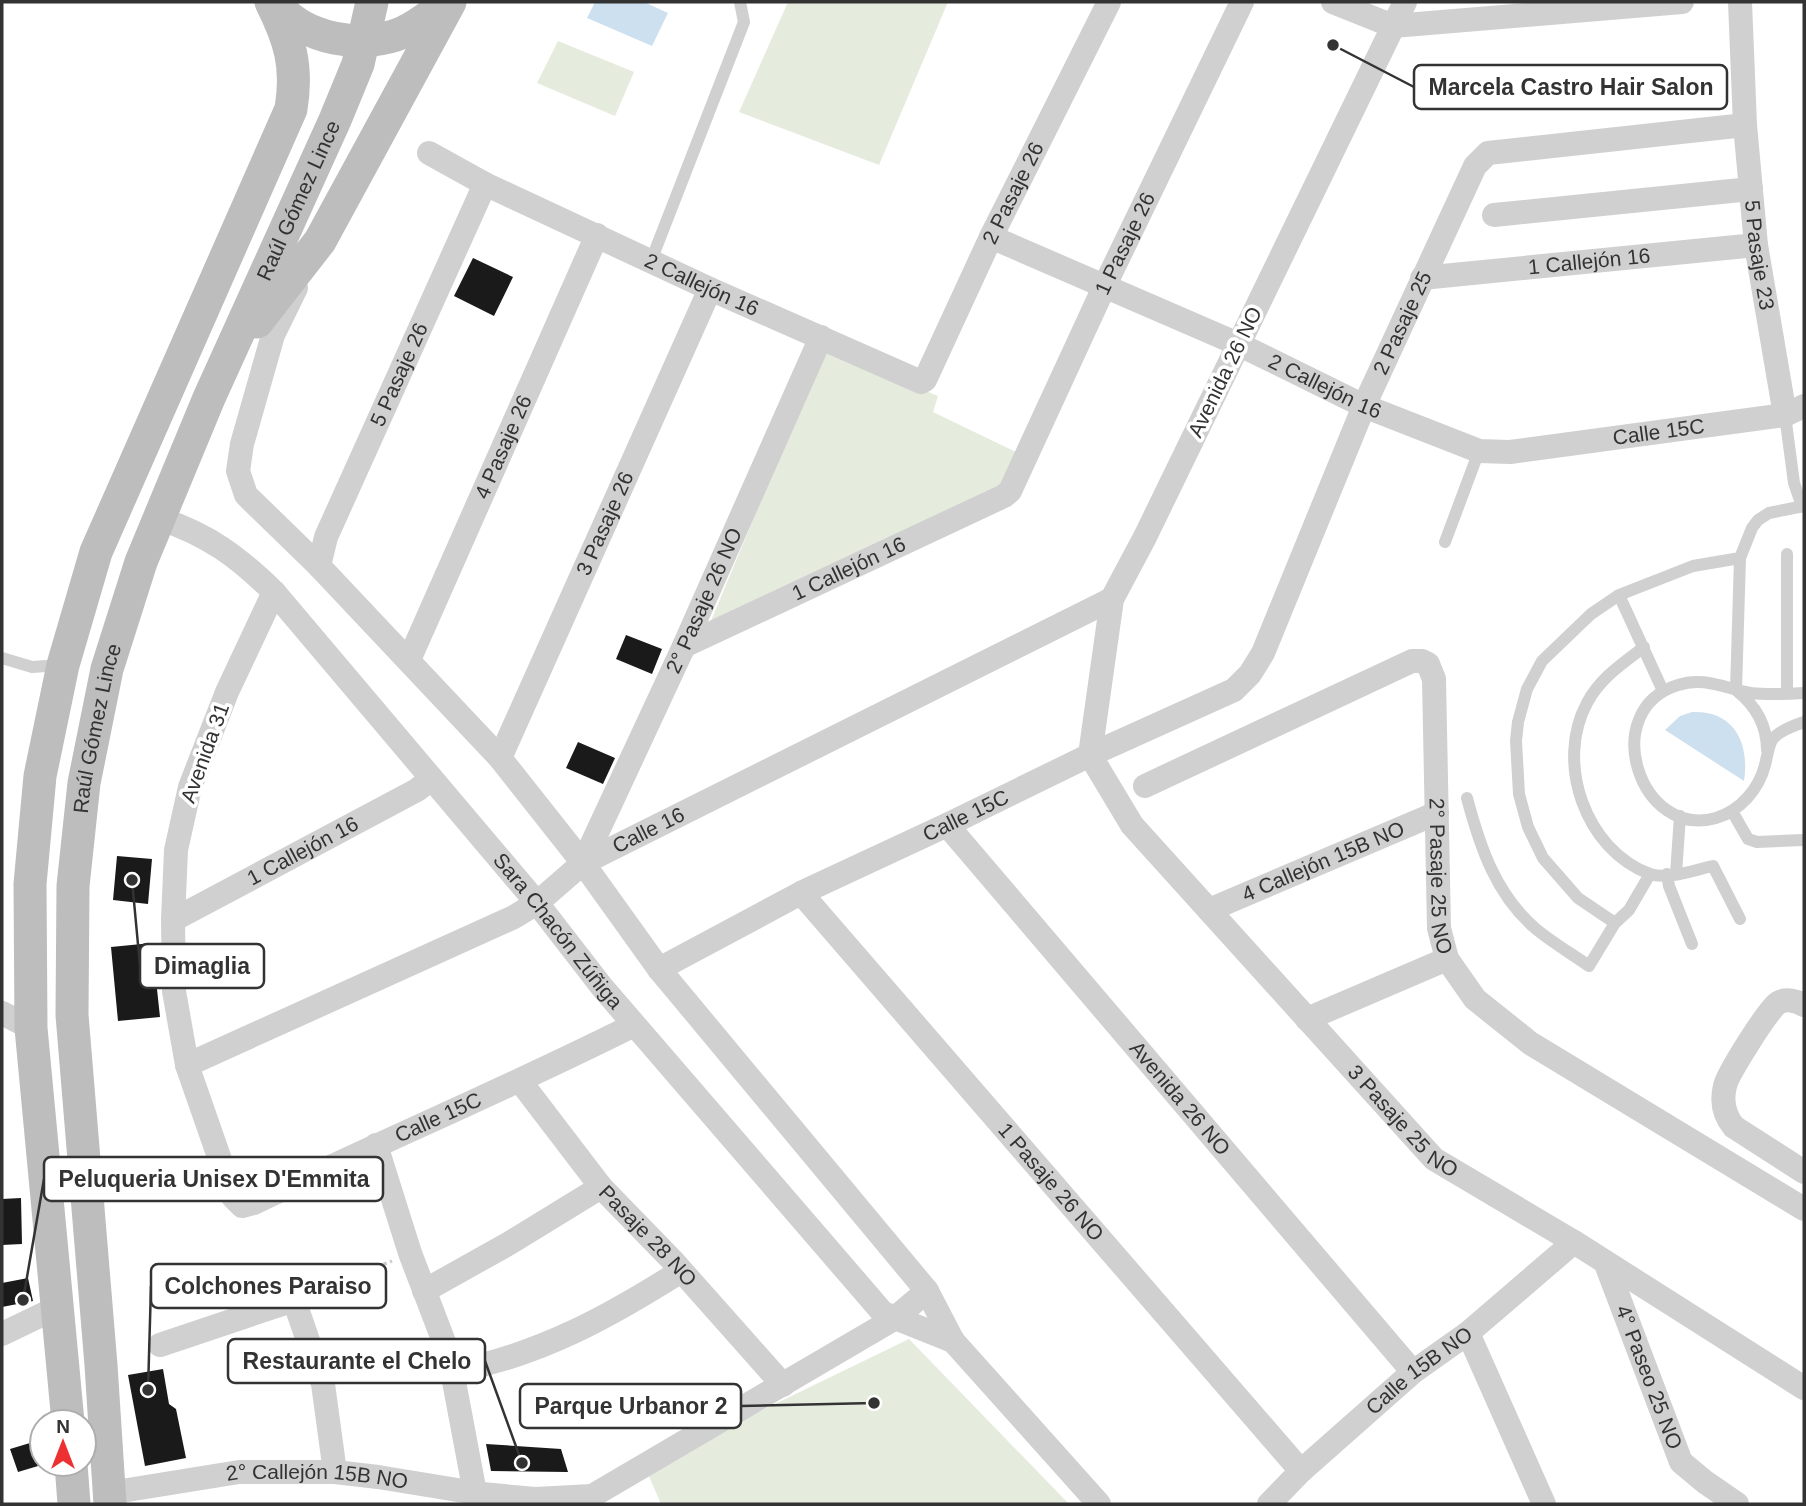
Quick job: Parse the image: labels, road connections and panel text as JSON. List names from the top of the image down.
{
  "streets": {
    "main road": ["Raúl Gómez Lince"],
    "street": [
      "2 Pasaje 26",
      "1 Pasaje 26",
      "5 Pasaje 23",
      "1 Callejón 16",
      "2 Callejón 16",
      "2 Pasaje 25",
      "Avenida 26 NO",
      "5 Pasaje 26",
      "Calle 15C",
      "4 Pasaje 26",
      "3 Pasaje 26",
      "2° Pasaje 26 NO",
      "Avenida 31",
      "Calle 16",
      "4 Callejón 15B NO",
      "2° Pasaje 25 NO",
      "Sara Chacón Zúñiga",
      "3 Pasaje 25 NO",
      "1 Pasaje 26 NO",
      "Pasaje 28 NO",
      "Calle 15B NO",
      "4° Paseo 25 NO",
      "2° Callejón 15B NO"
    ]
  },
  "crossings": [
    ["2 Pasaje 26", "2 Callejón 16"],
    ["Raúl Gómez Lince", "Sara Chacón Zúñiga"],
    ["Raúl Gómez Lince", "2° Callejón 15B NO"],
    ["1 Pasaje 26", "1 Callejón 16"],
    ["1 Pasaje 26", "2 Callejón 16"],
    ["5 Pasaje 23", "1 Callejón 16"],
    ["5 Pasaje 23", "2 Pasaje 25"],
    ["5 Pasaje 23", "Calle 15C"],
    ["1 Callejón 16", "2 Pasaje 25"],
    ["1 Callejón 16", "2° Pasaje 26 NO"],
    ["1 Callejón 16", "Avenida 31"],
    ["1 Callejón 16", "Sara Chacón Zúñiga"],
    ["2 Callejón 16", "2 Pasaje 25"],
    ["2 Callejón 16", "Avenida 26 NO"],
    ["2 Callejón 16", "5 Pasaje 26"],
    ["2 Callejón 16", "Calle 15C"],
    ["2 Callejón 16", "4 Pasaje 26"],
    ["2 Callejón 16", "3 Pasaje 26"],
    ["2 Callejón 16", "2° Pasaje 26 NO"],
    ["2 Pasaje 25", "Calle 15C"],
    ["Avenida 26 NO", "Calle 15C"],
    ["Avenida 26 NO", "Calle 16"],
    ["Avenida 26 NO", "3 Pasaje 25 NO"],
    ["Avenida 26 NO", "Calle 15B NO"],
    ["5 Pasaje 26", "Sara Chacón Zúñiga"],
    ["Calle 15C", "Avenida 31"],
    ["Calle 15C", "Sara Chacón Zúñiga"],
    ["Calle 15C", "3 Pasaje 25 NO"],
    ["Calle 15C", "1 Pasaje 26 NO"],
    ["Calle 15C", "Pasaje 28 NO"],
    ["4 Pasaje 26", "Sara Chacón Zúñiga"],
    ["3 Pasaje 26", "Sara Chacón Zúñiga"],
    ["2° Pasaje 26 NO", "Calle 16"],
    ["2° Pasaje 26 NO", "Sara Chacón Zúñiga"],
    ["Avenida 31", "Calle 16"],
    ["Avenida 31", "Sara Chacón Zúñiga"],
    ["Calle 16", "Sara Chacón Zúñiga"],
    ["4 Callejón 15B NO", "2° Pasaje 25 NO"],
    ["4 Callejón 15B NO", "3 Pasaje 25 NO"],
    ["Sara Chacón Zúñiga", "2° Callejón 15B NO"],
    ["3 Pasaje 25 NO", "Calle 15B NO"],
    ["3 Pasaje 25 NO", "4° Paseo 25 NO"],
    ["1 Pasaje 26 NO", "Calle 15B NO"],
    ["Pasaje 28 NO", "2° Callejón 15B NO"]
  ],
  "places": [
    "Marcela Castro Hair Salon",
    "Dimaglia",
    "Peluqueria Unisex D'Emmita",
    "Colchones Paraiso",
    "Parque Urbanor 2",
    "Restaurante el Chelo"
  ],
  "north": "top"
}
